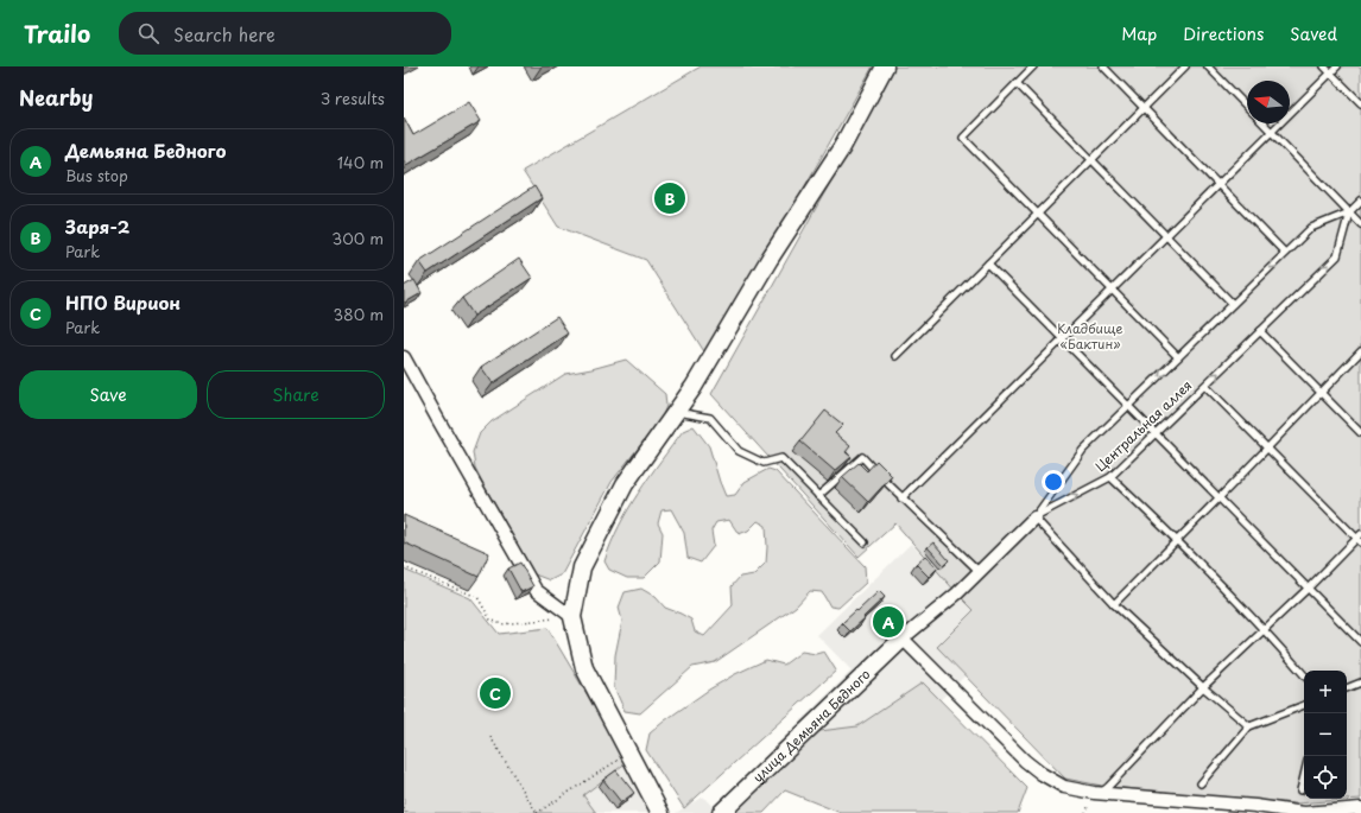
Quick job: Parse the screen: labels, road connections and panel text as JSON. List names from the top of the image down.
{
  "streets": {
    "street": ["улица Демьяна Бедного"],
    "lane": ["Центральная аллея"]
  },
  "parks": ["Кладбище «Бактин»"],
  "north": "left",
  "page": {
    "header": "Trailo",
    "search": "Search here",
    "nav": ["Map", "Directions", "Saved"],
    "heading": ["Nearby", "3 results"],
    "list": [
      {
        "mark": "A",
        "name": "Демьяна Бедного",
        "note": "Bus stop",
        "value": "140 m"
      },
      {
        "mark": "B",
        "name": "Заря-2",
        "note": "Park",
        "value": "300 m"
      },
      {
        "mark": "C",
        "name": "НПО Вирион",
        "note": "Park",
        "value": "380 m"
      }
    ],
    "pins": ["B", "A", "C"],
    "buttons": ["Save", "Share"],
    "map_buttons": ["+", "−"]
  }
}
